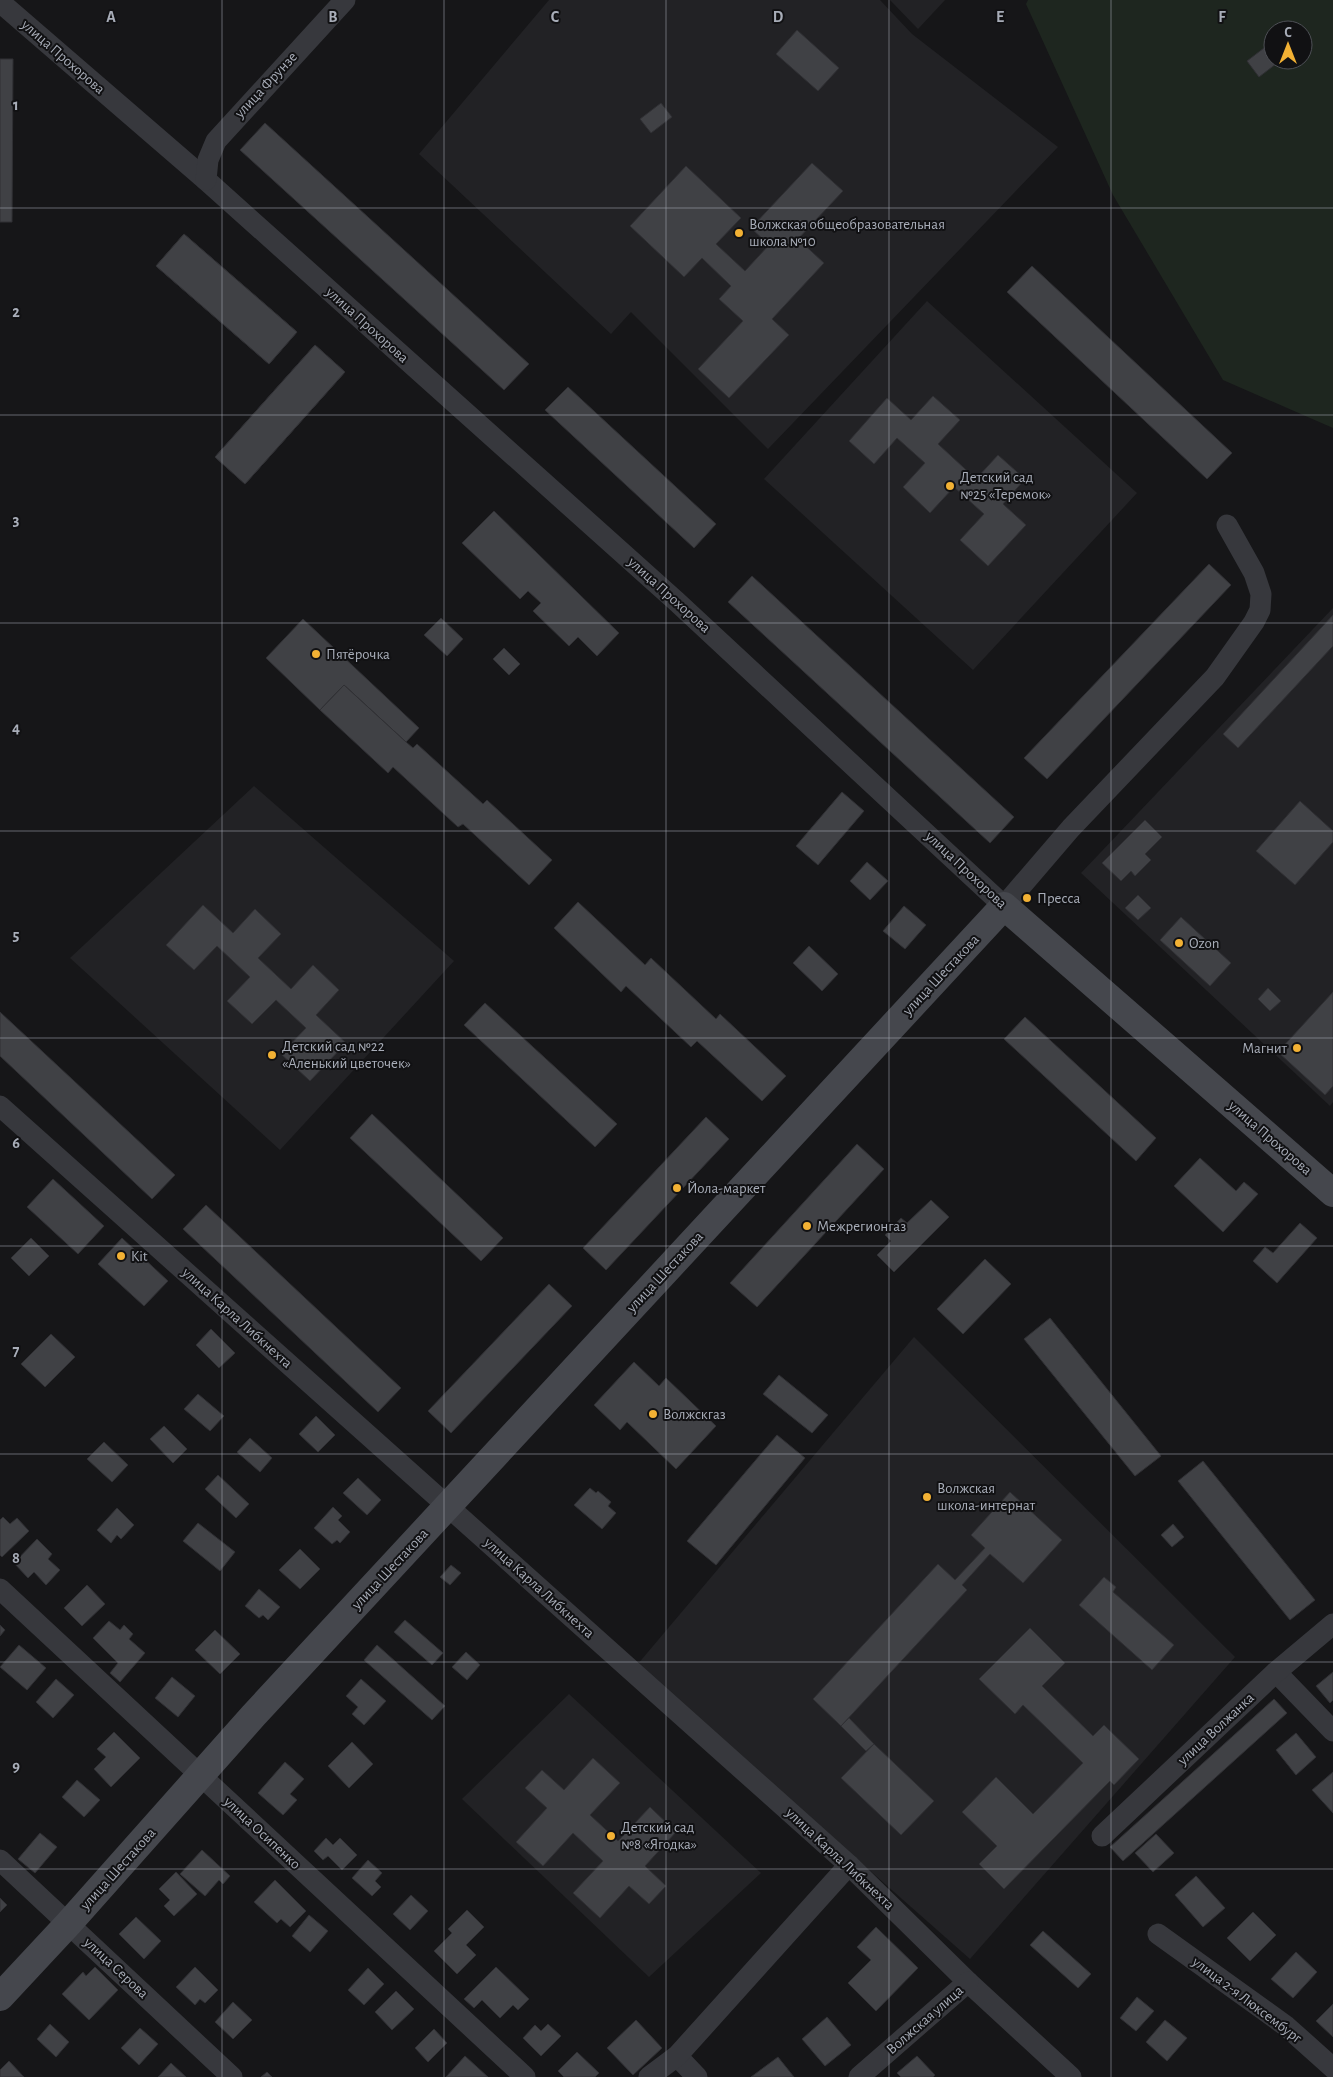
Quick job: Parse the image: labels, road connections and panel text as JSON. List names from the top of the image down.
{
  "streets": {
    "main road": ["улица Прохорова", "улица Шестакова"],
    "street": [
      "улица Фрунзе",
      "улица Карла Либкнехта",
      "улица Волжанка",
      "улица Осипенко",
      "улица Серова",
      "улица 2-я Люксембург",
      "Волжская улица"
    ]
  },
  "crossings": [
    ["улица Прохорова", "улица Фрунзе"],
    ["улица Прохорова", "улица Шестакова"],
    ["улица Шестакова", "улица Карла Либкнехта"],
    ["улица Шестакова", "улица Осипенко"],
    ["улица Шестакова", "улица Серова"],
    ["улица Карла Либкнехта", "Волжская улица"]
  ],
  "places": [
    "Волжская общеобразовательная школа №10",
    "Детский сад №25 «Теремок»",
    "Пятёрочка",
    "Пресса",
    "Ozon",
    "Магнит",
    "Детский сад №22 «Аленький цветочек»",
    "Йола-маркет",
    "Межрегионгаз",
    "Kit",
    "Волжскгаз",
    "Волжская школа-интернат",
    "Детский сад №8 «Ягодка»"
  ],
  "north": "top",
  "grid": {
    "columns": [
      "A",
      "B",
      "C",
      "D",
      "E",
      "F"
    ],
    "rows": [
      "1",
      "2",
      "3",
      "4",
      "5",
      "6",
      "7",
      "8",
      "9"
    ]
  }
}
